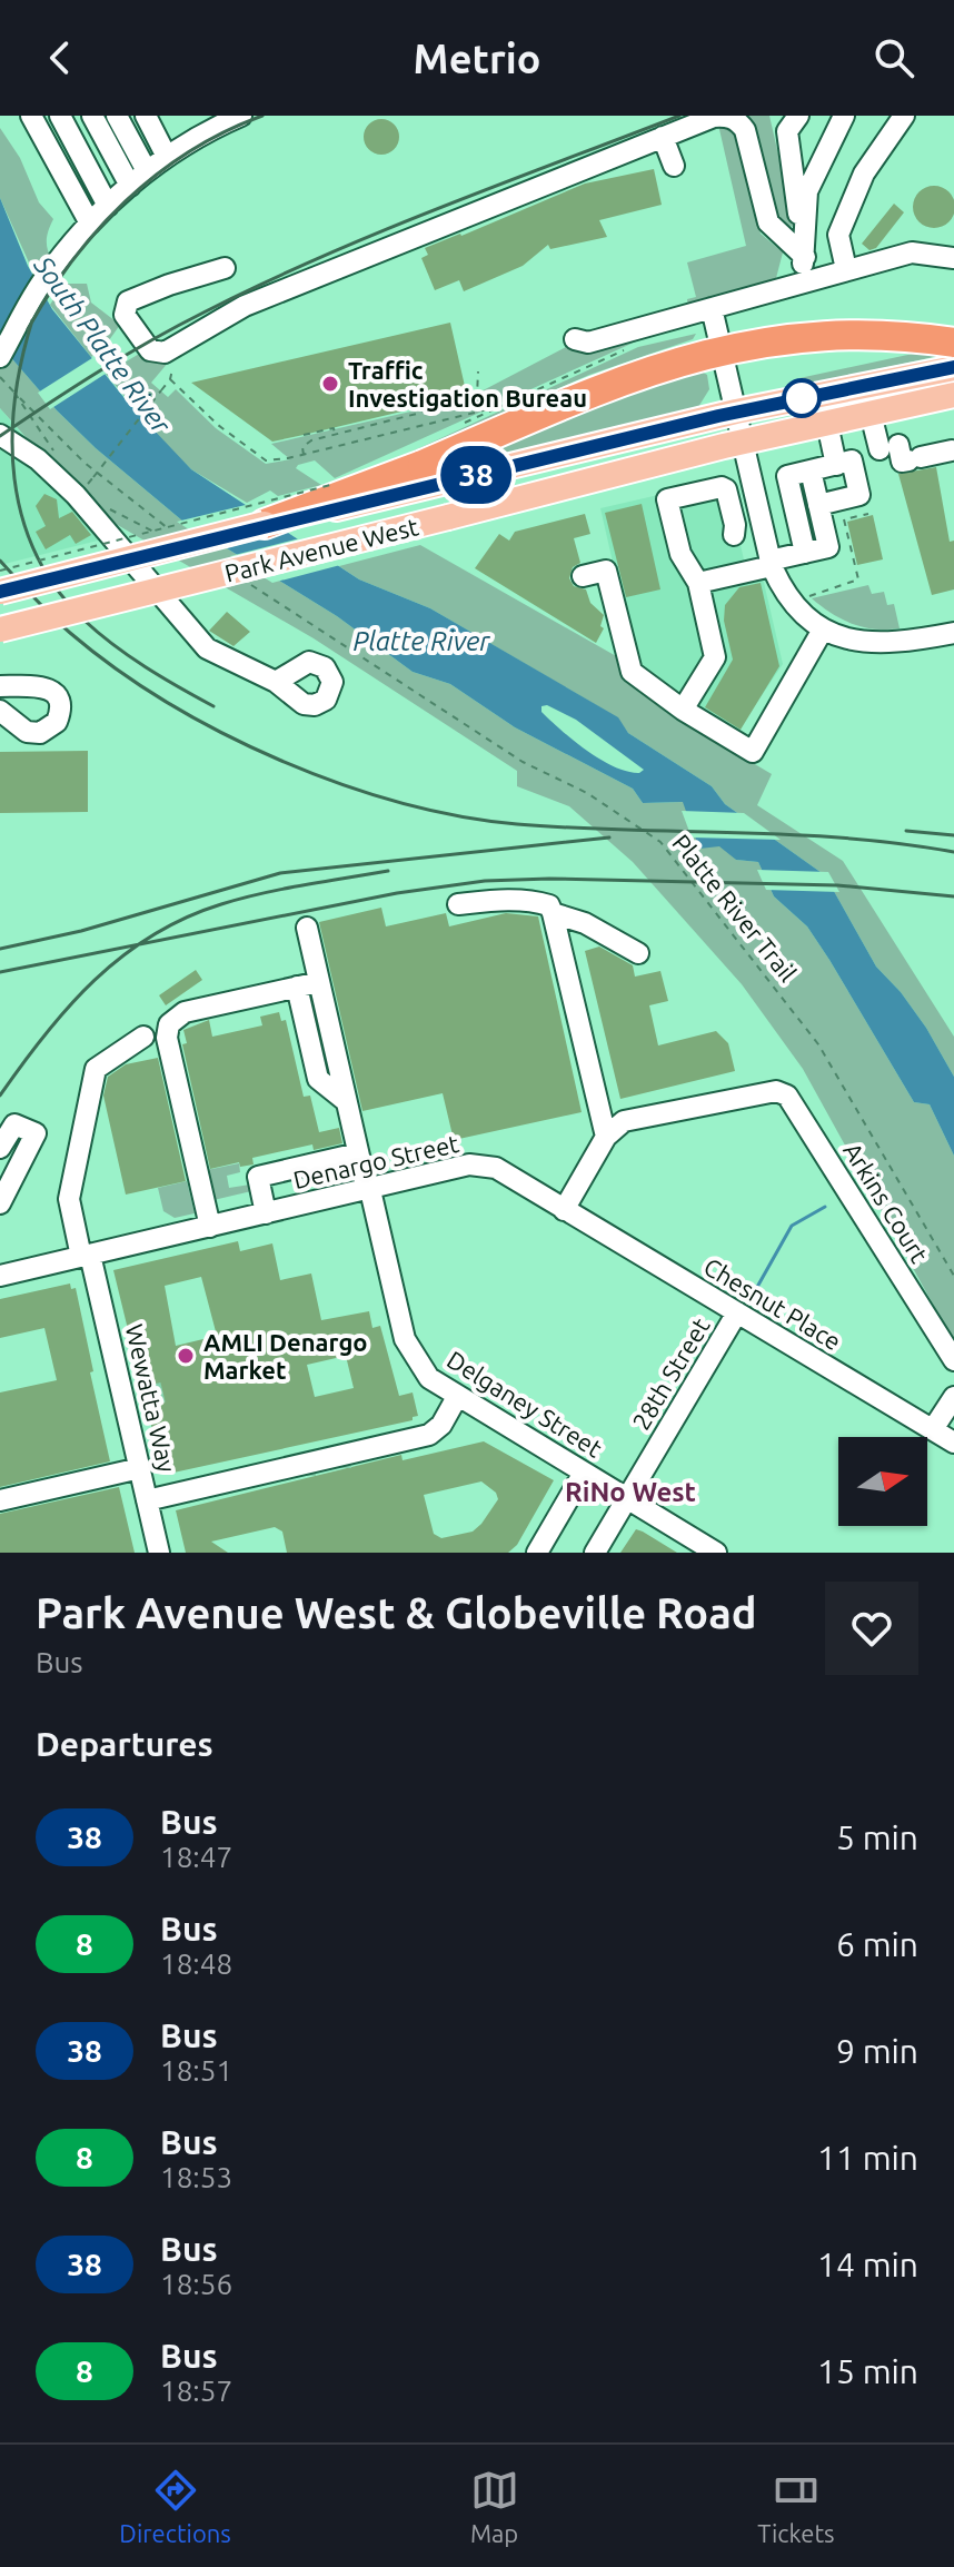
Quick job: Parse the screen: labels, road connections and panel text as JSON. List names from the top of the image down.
{
  "streets": {
    "main road": ["Park Avenue West"],
    "street": [
      "Denargo Street",
      "Arkins Court",
      "Chesnut Place",
      "28th Street",
      "Wewatta Way",
      "Delganey Street"
    ],
    "path": ["Platte River Trail"]
  },
  "crossings": [
    ["Denargo Street", "Chesnut Place"],
    ["Denargo Street", "Wewatta Way"],
    ["Denargo Street", "Delganey Street"],
    ["Chesnut Place", "28th Street"],
    ["28th Street", "Delganey Street"]
  ],
  "districts": ["RiNo West"],
  "water": ["South Platte River", "Platte River"],
  "places": ["Traffic Investigation Bureau", "AMLI Denargo Market"],
  "lines": ["bus line 38"],
  "north": "right",
  "page": {
    "header": "Metrio",
    "on_map": "38",
    "heading": [
      ["Park Avenue West & Globeville Road", "Bus"],
      "Departures"
    ],
    "list": [
      {
        "mark": "38",
        "name": "Bus",
        "note": "18:47",
        "value": "5 min"
      },
      {
        "mark": "8",
        "name": "Bus",
        "note": "18:48",
        "value": "6 min"
      },
      {
        "mark": "38",
        "name": "Bus",
        "note": "18:51",
        "value": "9 min"
      },
      {
        "mark": "8",
        "name": "Bus",
        "note": "18:53",
        "value": "11 min"
      },
      {
        "mark": "38",
        "name": "Bus",
        "note": "18:56",
        "value": "14 min"
      },
      {
        "mark": "8",
        "name": "Bus",
        "note": "18:57",
        "value": "15 min"
      }
    ],
    "tabs": ["Directions", "Map", "Tickets"]
  }
}
